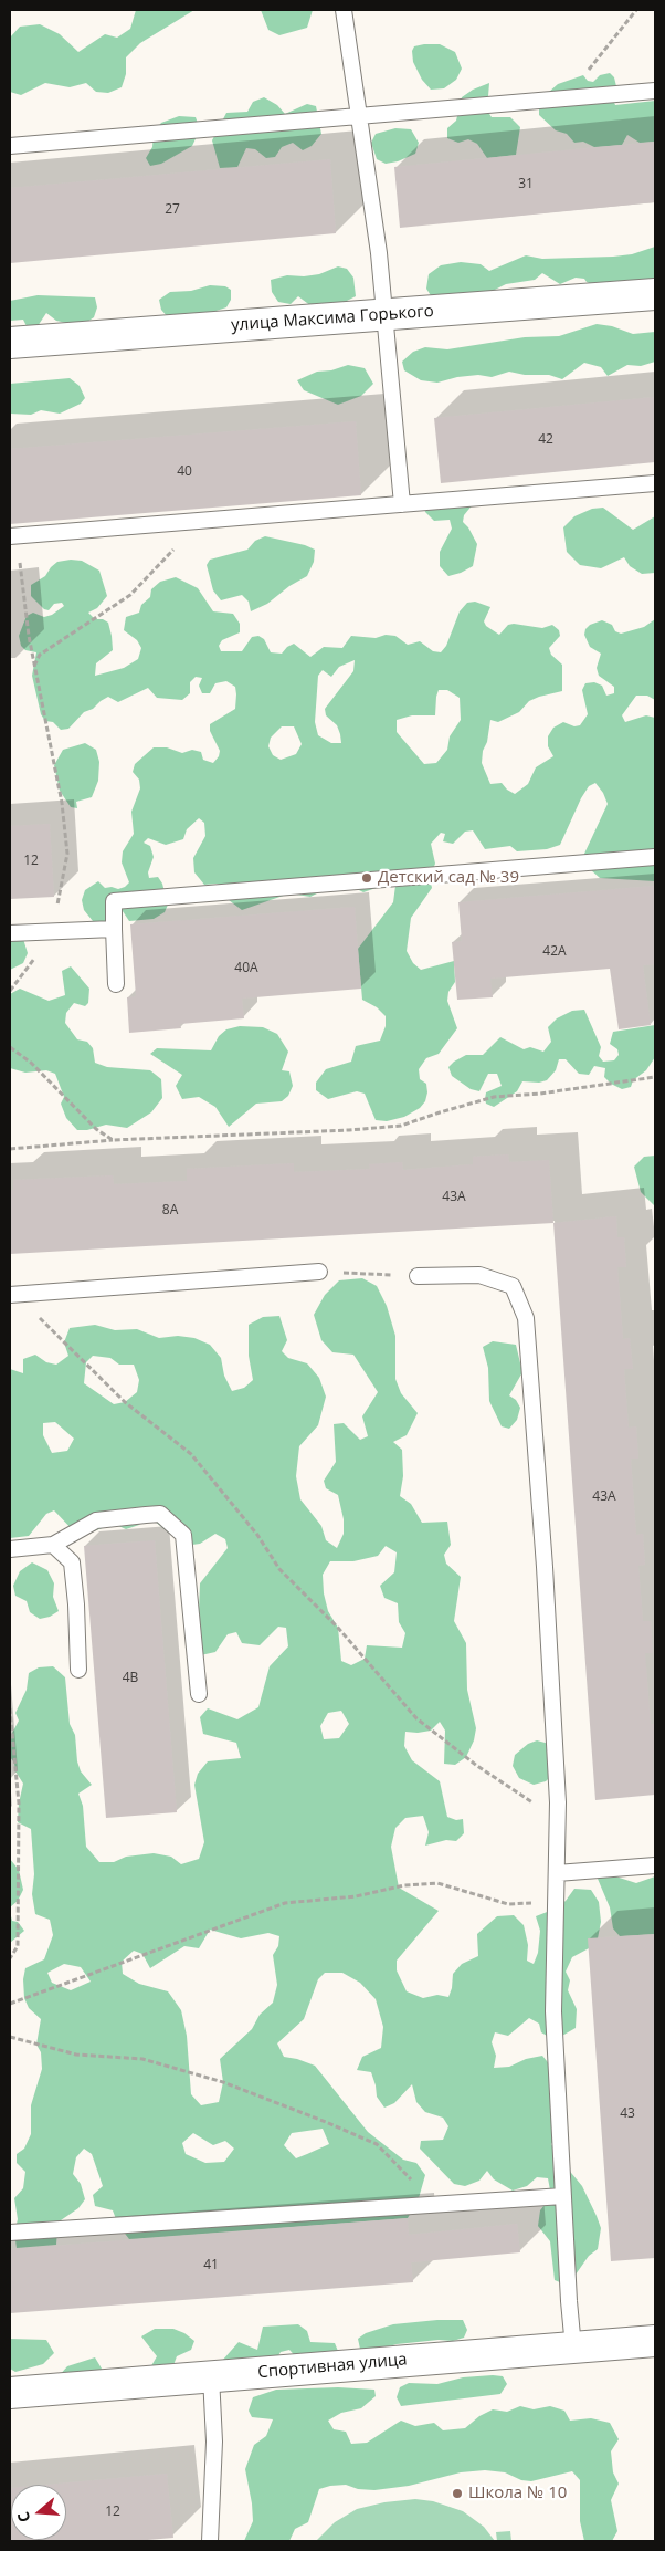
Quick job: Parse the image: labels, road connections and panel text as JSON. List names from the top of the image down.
{
  "streets": {
    "street": ["улица Максима Горького", "Спортивная улица"]
  },
  "places": ["Детский сад № 39", "Школа № 10"],
  "house_numbers": [
    "31",
    "27",
    "42",
    "40",
    "12",
    "42А",
    "40А",
    "43А",
    "8А",
    "43А",
    "4В",
    "43",
    "41",
    "12"
  ],
  "north": "left"
}
